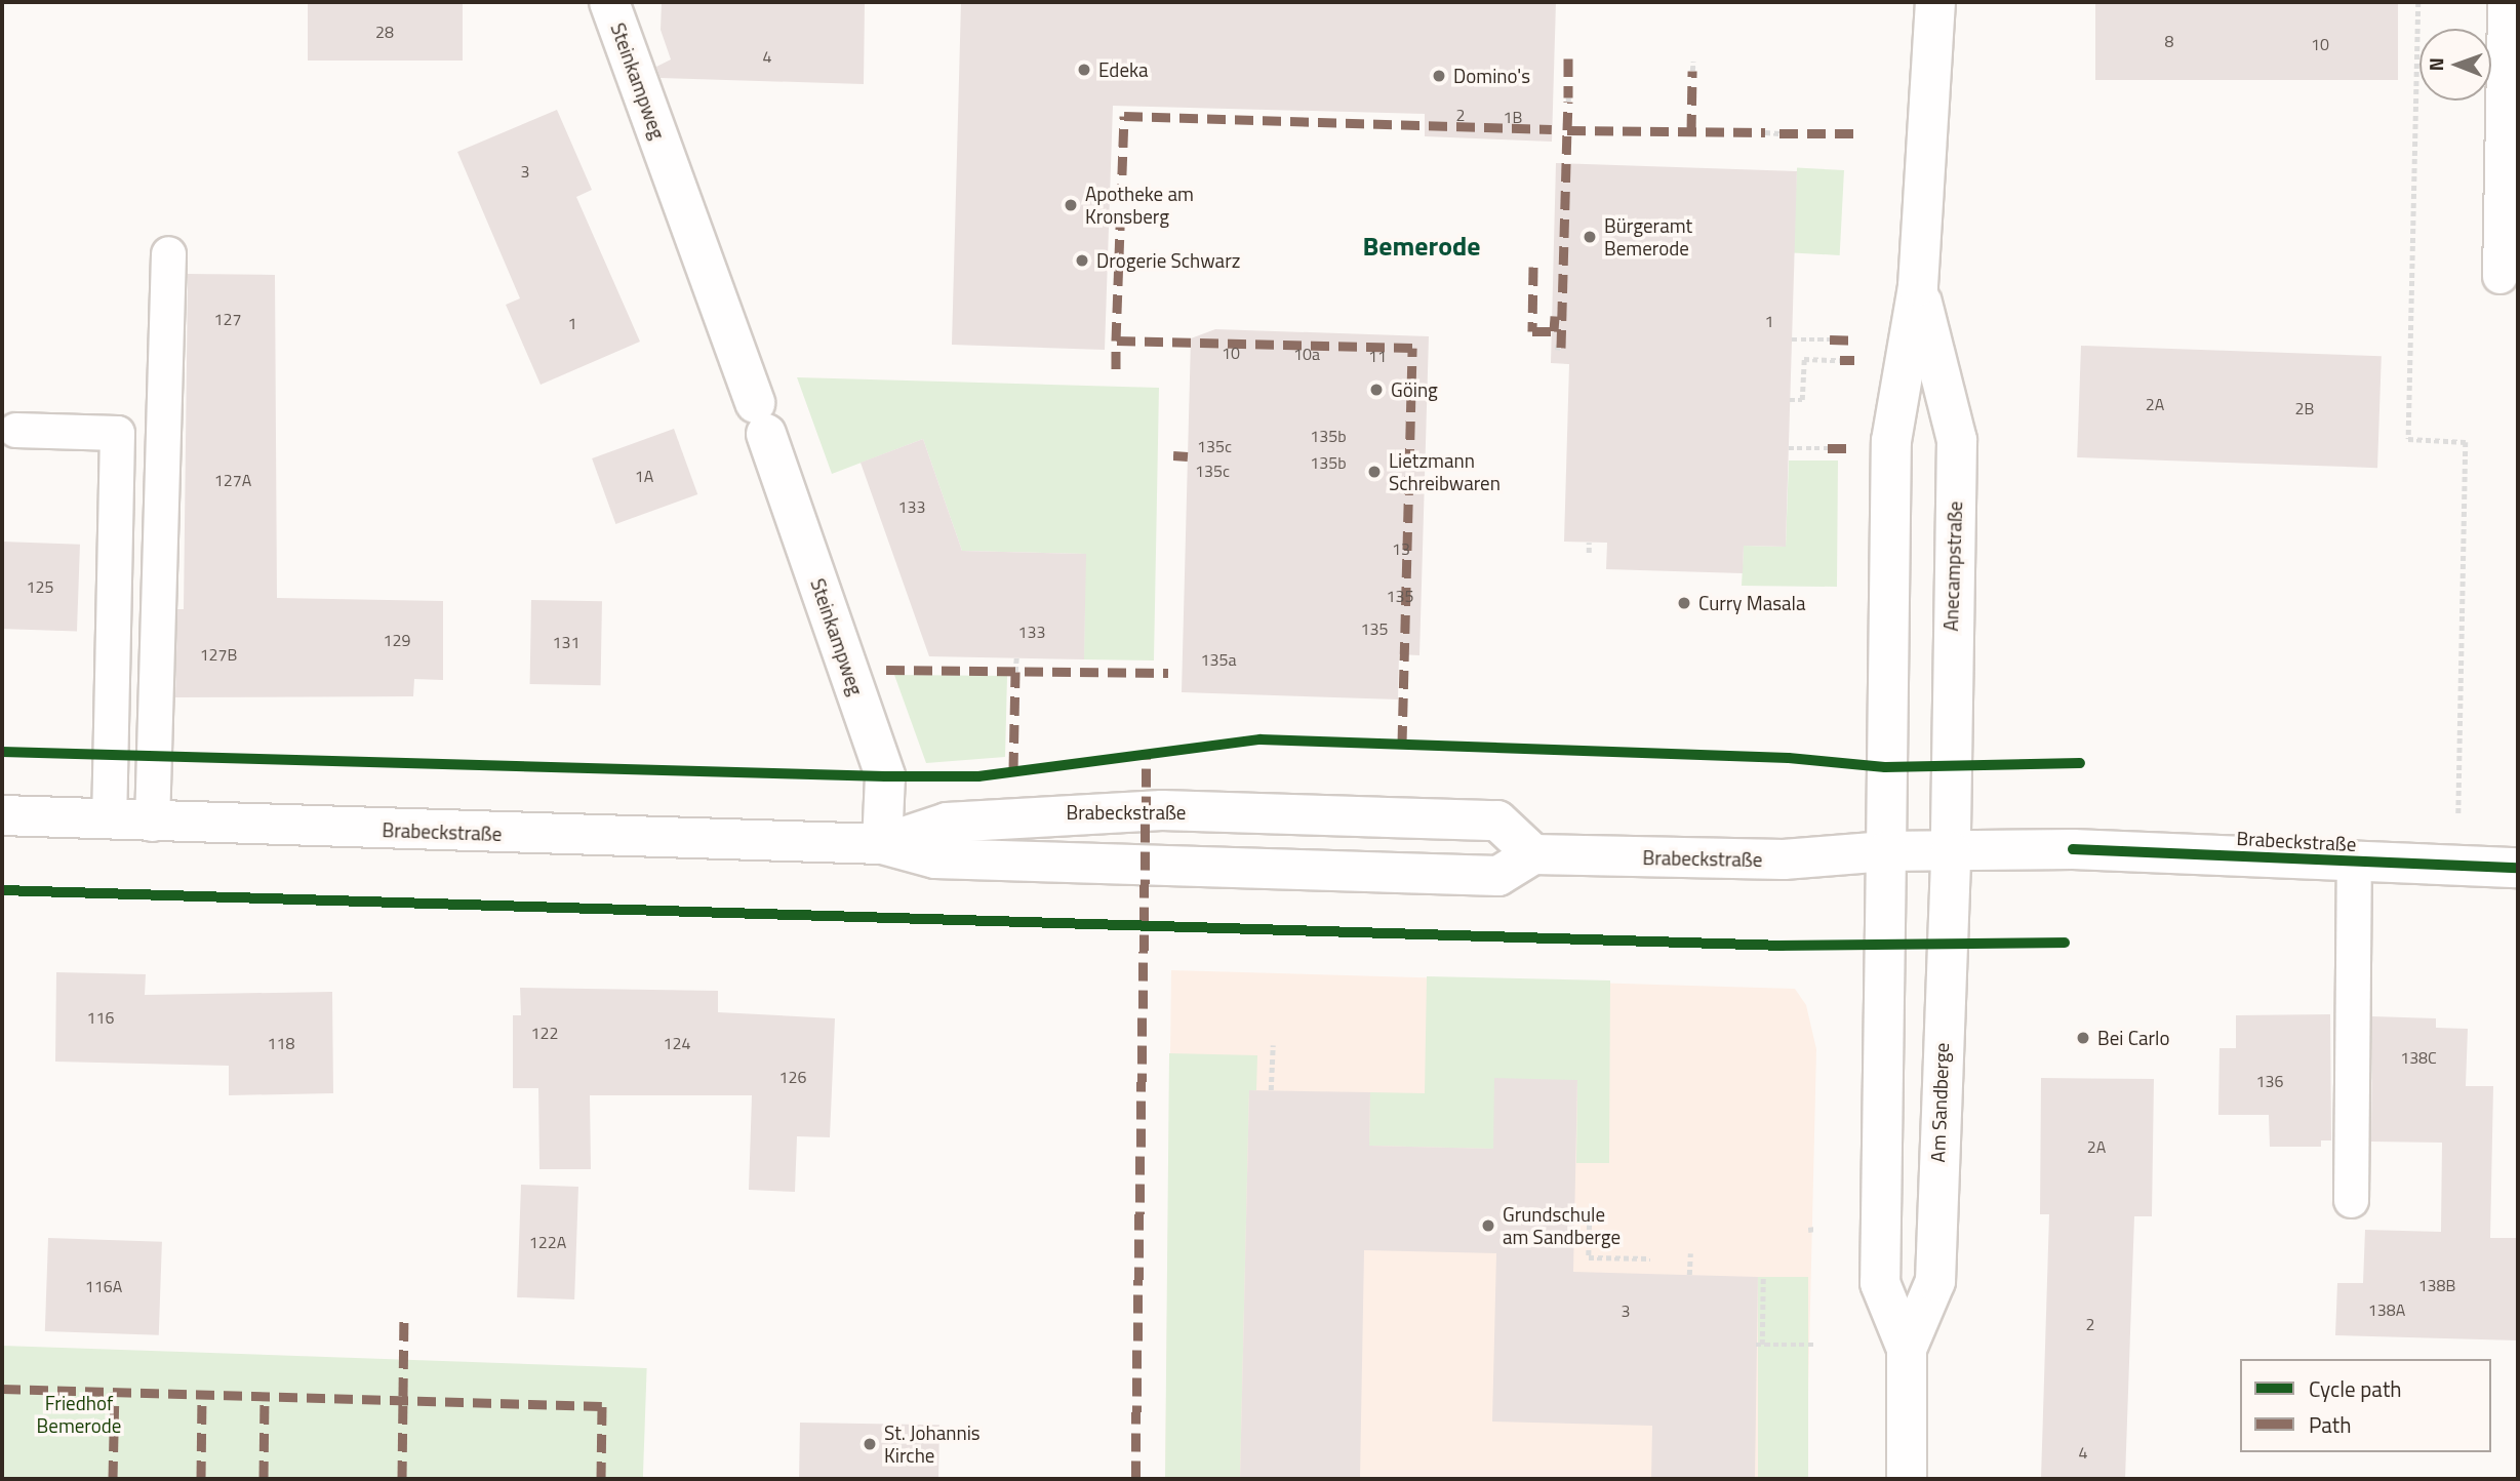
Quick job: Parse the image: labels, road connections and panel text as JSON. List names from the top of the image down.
{
  "streets": {
    "main road": [
      "Steinkampweg",
      "Anecampstraße",
      "Brabeckstraße",
      "Am Sandberge"
    ]
  },
  "crossings": [
    ["Steinkampweg", "Brabeckstraße"],
    ["Anecampstraße", "Brabeckstraße"],
    ["Anecampstraße", "Am Sandberge"],
    ["Brabeckstraße", "Am Sandberge"]
  ],
  "districts": ["Bemerode"],
  "parks": ["Friedhof Bemerode"],
  "places": [
    "Edeka",
    "Domino's",
    "Apotheke am Kronsberg",
    "Bürgeramt Bemerode",
    "Drogerie Schwarz",
    "Göing",
    "Lietzmann Schreibwaren",
    "Curry Masala",
    "Bei Carlo",
    "Grundschule am Sandberge",
    "St. Johannis Kirche"
  ],
  "house_numbers": [
    "28",
    "8",
    "10",
    "4",
    "2",
    "1B",
    "3",
    "127",
    "1",
    "1",
    "10",
    "10a",
    "11",
    "2A",
    "2B",
    "135b",
    "135c",
    "135b",
    "135c",
    "1A",
    "127A",
    "133",
    "13",
    "125",
    "135",
    "135",
    "133",
    "129",
    "131",
    "127B",
    "135a",
    "116",
    "122",
    "118",
    "124",
    "138C",
    "126",
    "136",
    "2A",
    "122A",
    "138B",
    "116A",
    "138A",
    "3",
    "2",
    "4"
  ],
  "legend": ["Cycle path", "Path"],
  "north": "left"
}
